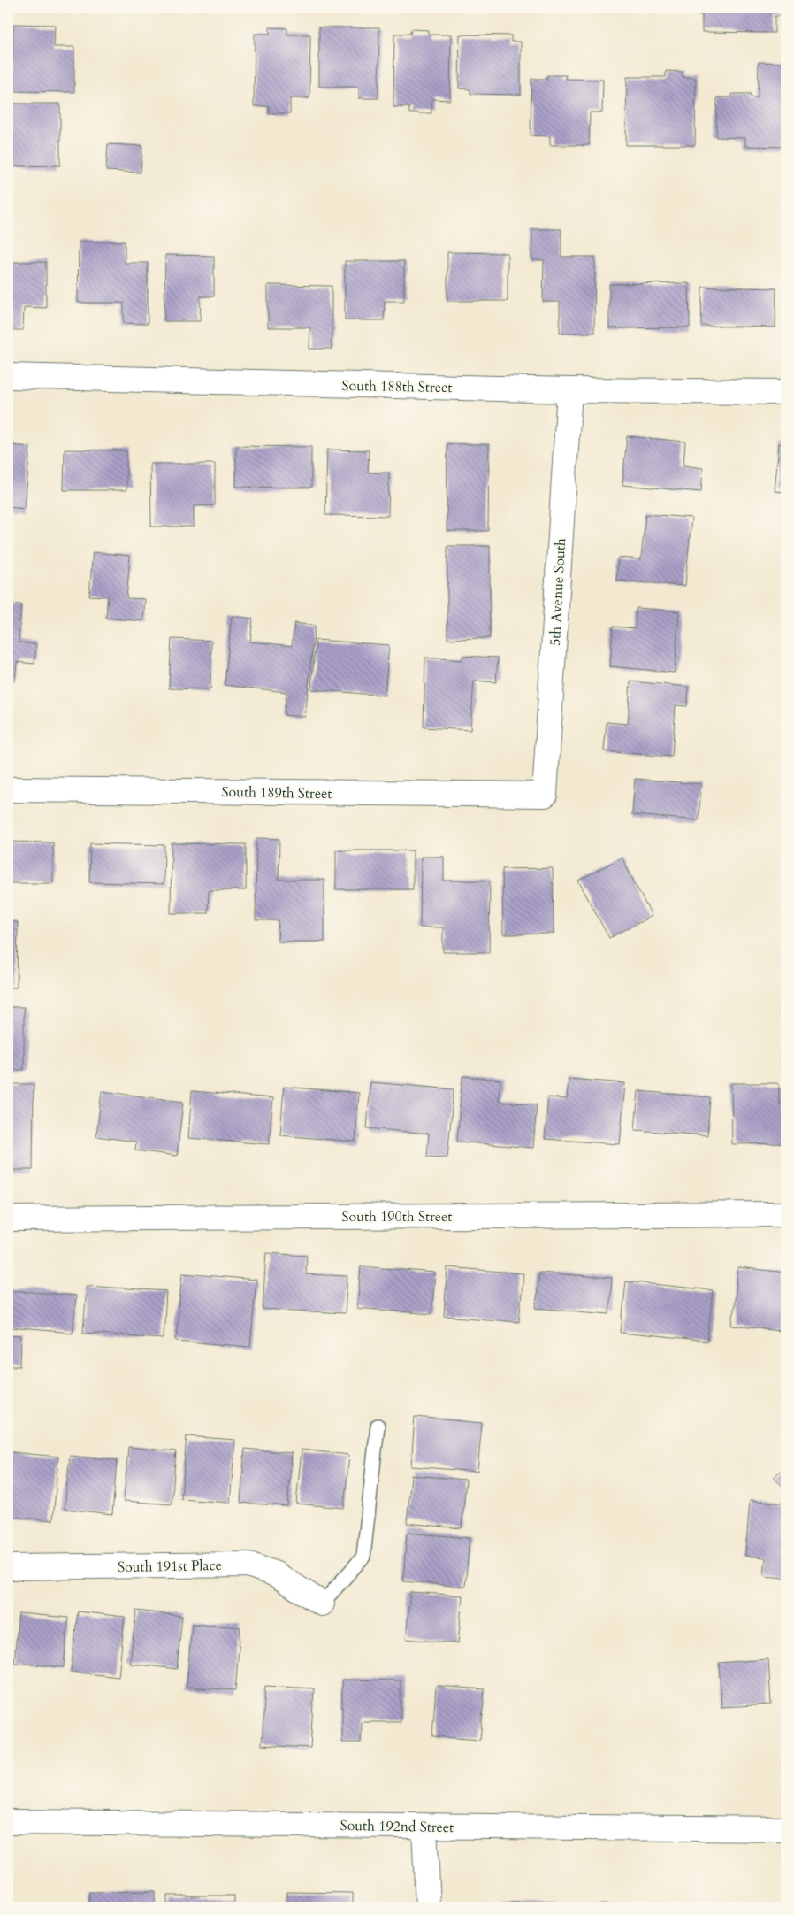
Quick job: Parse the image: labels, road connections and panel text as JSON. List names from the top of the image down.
{
  "streets": {
    "street": [
      "South 188th Street",
      "5th Avenue South",
      "South 189th Street",
      "South 190th Street",
      "South 191st Place",
      "South 192nd Street"
    ]
  },
  "crossings": [
    ["South 188th Street", "5th Avenue South"],
    ["5th Avenue South", "South 189th Street"]
  ]
}
